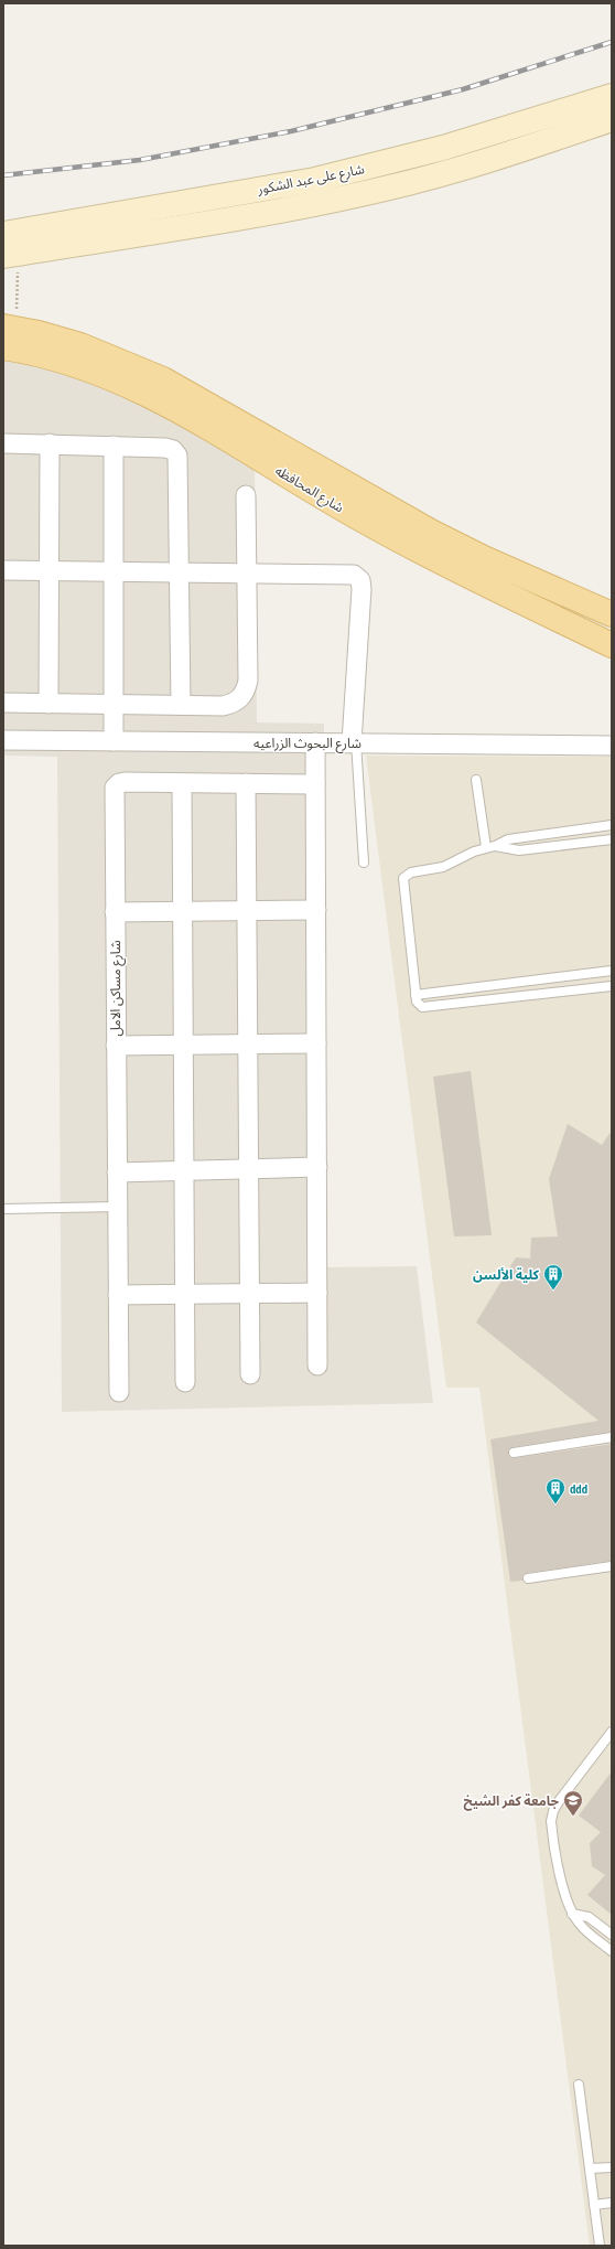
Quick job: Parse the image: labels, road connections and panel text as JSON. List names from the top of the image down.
{
  "streets": {
    "main road": ["شارع على عبد الشكور", "شارع المحافظه"],
    "street": ["شارع البحوث الزراعيه", "شارع مساكن الامل"]
  },
  "places": {
    "building": ["كلية الألسن", "ddd"],
    "school or university": ["جامعة كفر الشيخ"]
  }
}
